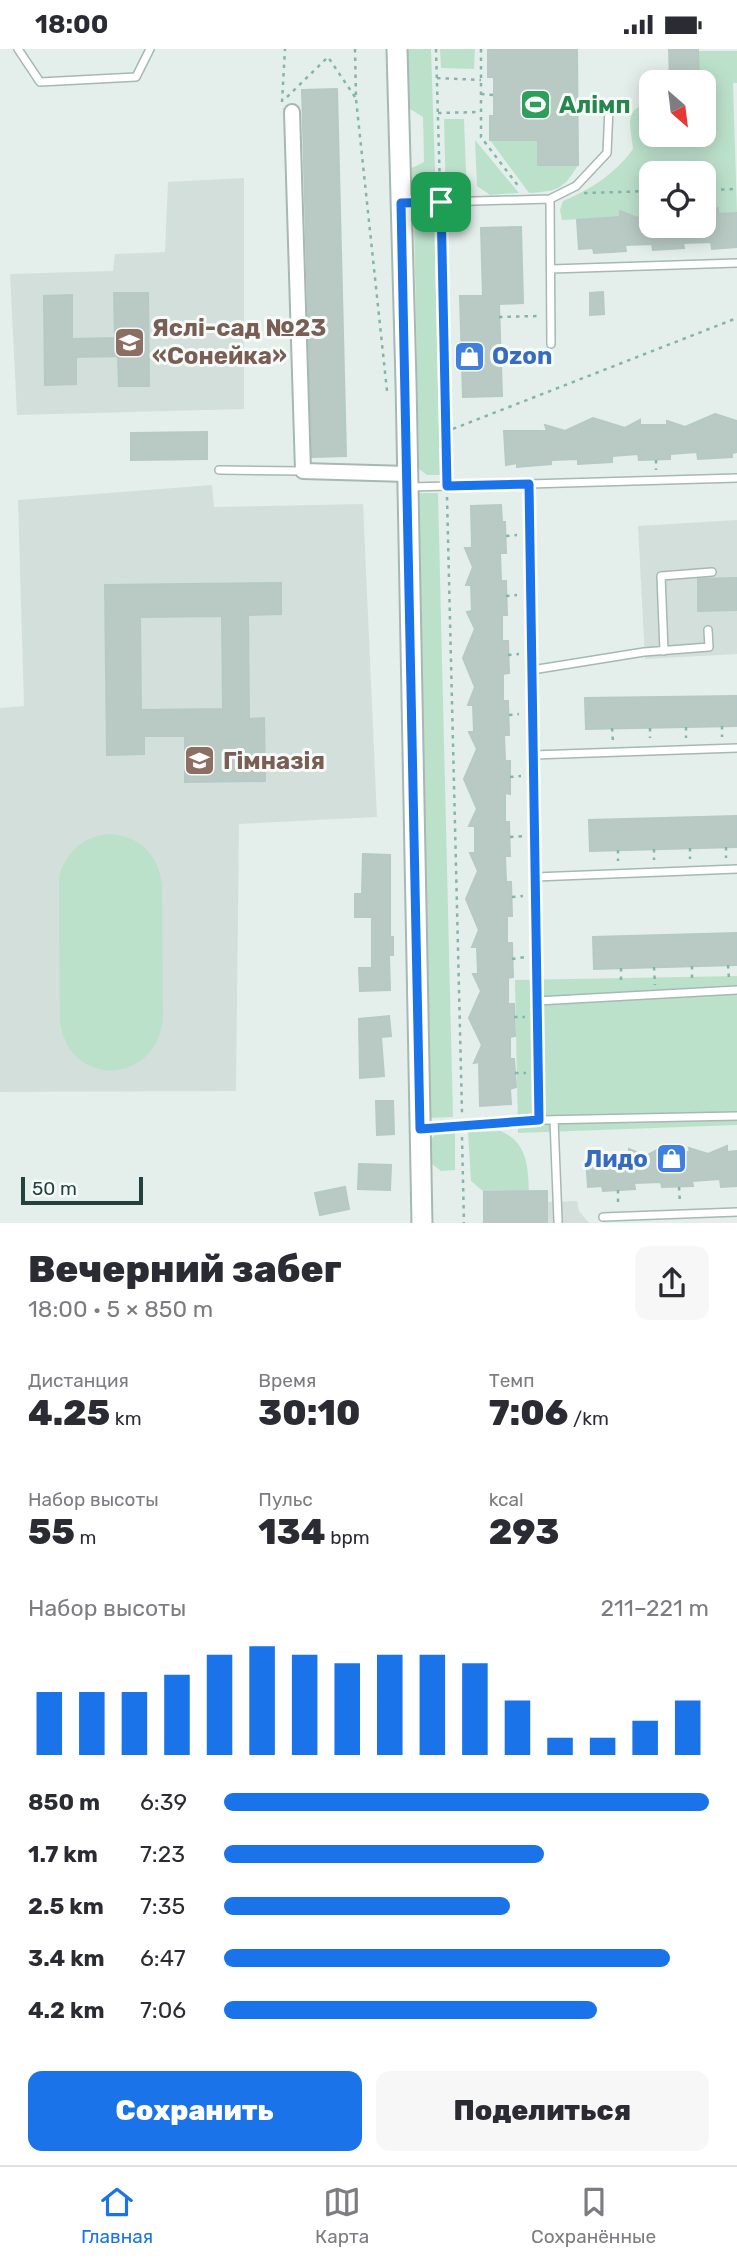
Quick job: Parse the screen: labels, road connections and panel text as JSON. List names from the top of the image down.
{
  "places": {
    "sports": ["Алімп"],
    "school or university": ["Яслі-сад №23 «Сонейка»", "Гімназія"],
    "shop": ["Ozon", "Лидо"]
  },
  "scale_bar": "50 m",
  "north": "bottom right",
  "page": {
    "status": "18:00",
    "scale": "50 m",
    "heading": ["Вечерний забег", "18:00 · 5 × 850 m"],
    "stats": [
      ["Дистанция", "4.25 km"],
      ["Время", "30:10"],
      ["Темп", "7:06 /km"],
      ["Набор высоты", "55 m"],
      ["Пульс", "134 bpm"],
      ["kcal", "293"]
    ],
    "chart": ["Набор высоты", "211–221 m"],
    "list": [
      {
        "name": "850 m",
        "note": "6:39"
      },
      {
        "name": "1.7 km",
        "note": "7:23"
      },
      {
        "name": "2.5 km",
        "note": "7:35"
      },
      {
        "name": "3.4 km",
        "note": "6:47"
      },
      {
        "name": "4.2 km",
        "note": "7:06"
      }
    ],
    "buttons": ["Сохранить", "Поделиться"],
    "tabs": ["Главная", "Карта", "Сохранённые"]
  }
}
